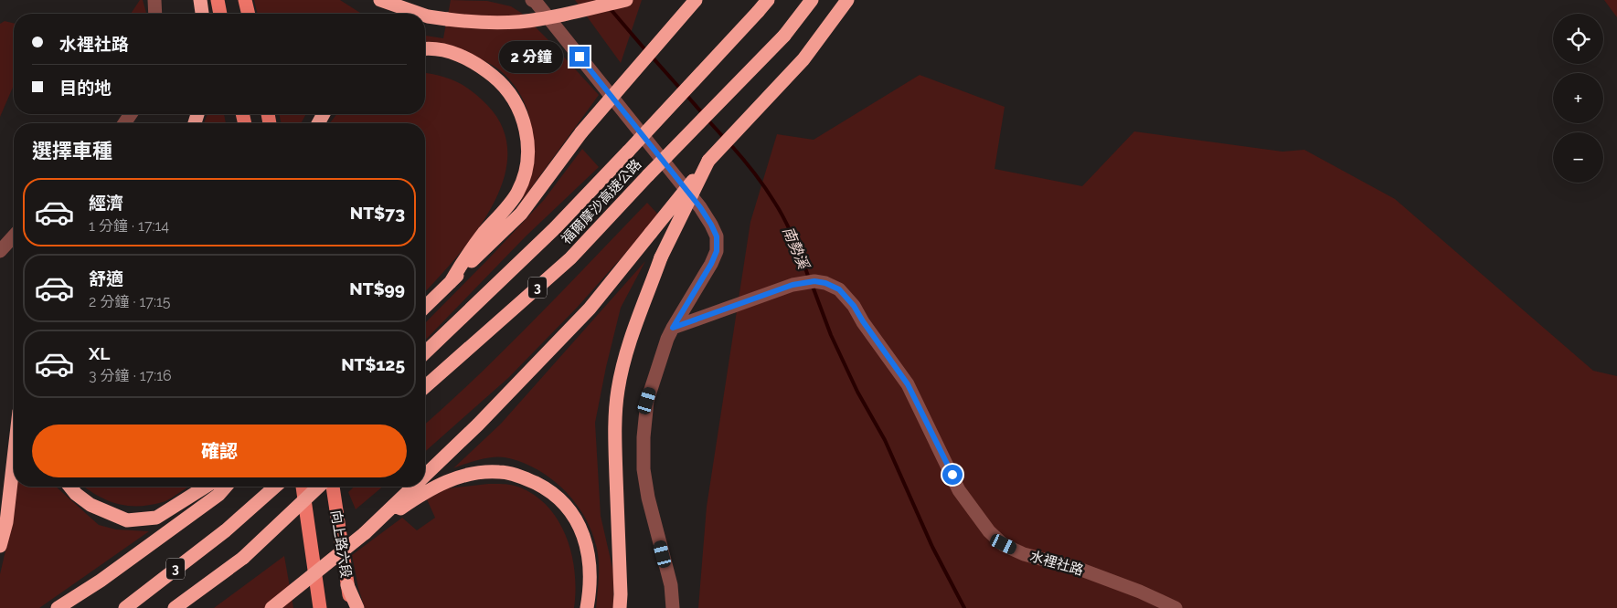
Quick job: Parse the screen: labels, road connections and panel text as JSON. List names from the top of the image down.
{
  "streets": {
    "highway": ["福爾摩沙高速公路", "3"],
    "main road": ["向上路六段"],
    "street": ["水裡社路"]
  },
  "water": ["南勢溪"],
  "page": {
    "map_buttons": ["+", "−"],
    "banner": ["水裡社路", "目的地"],
    "bubble": "2 分鐘",
    "heading": "選擇車種",
    "list": [
      {
        "name": "經濟",
        "note": "1 分鐘 · 17:14",
        "value": "NT$73"
      },
      {
        "name": "舒適",
        "note": "2 分鐘 · 17:15",
        "value": "NT$99"
      },
      {
        "name": "XL",
        "note": "3 分鐘 · 17:16",
        "value": "NT$125"
      }
    ],
    "buttons": "確認"
  }
}
